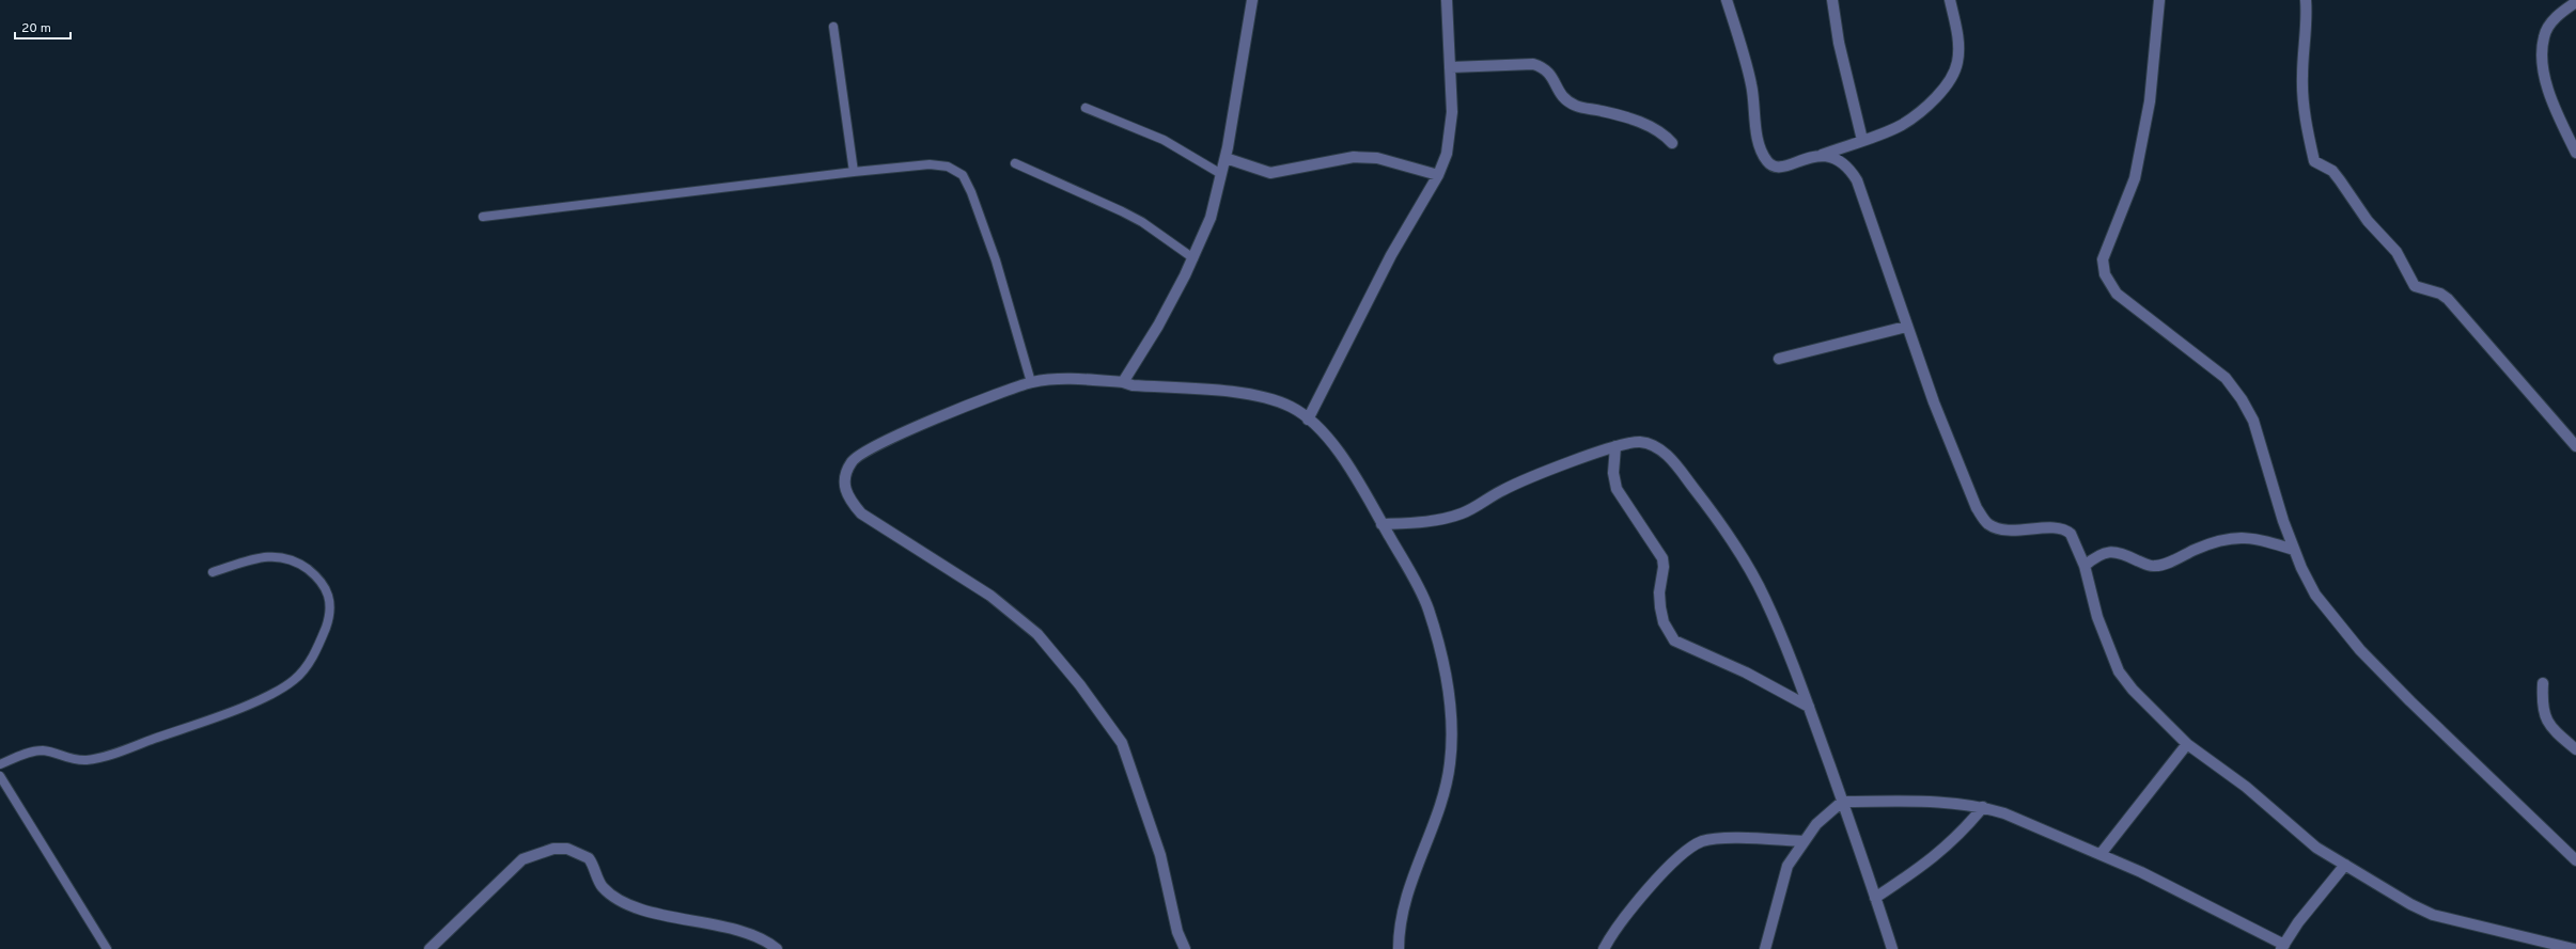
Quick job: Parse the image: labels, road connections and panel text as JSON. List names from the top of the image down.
{
  "scale_bar": "20 m"
}
